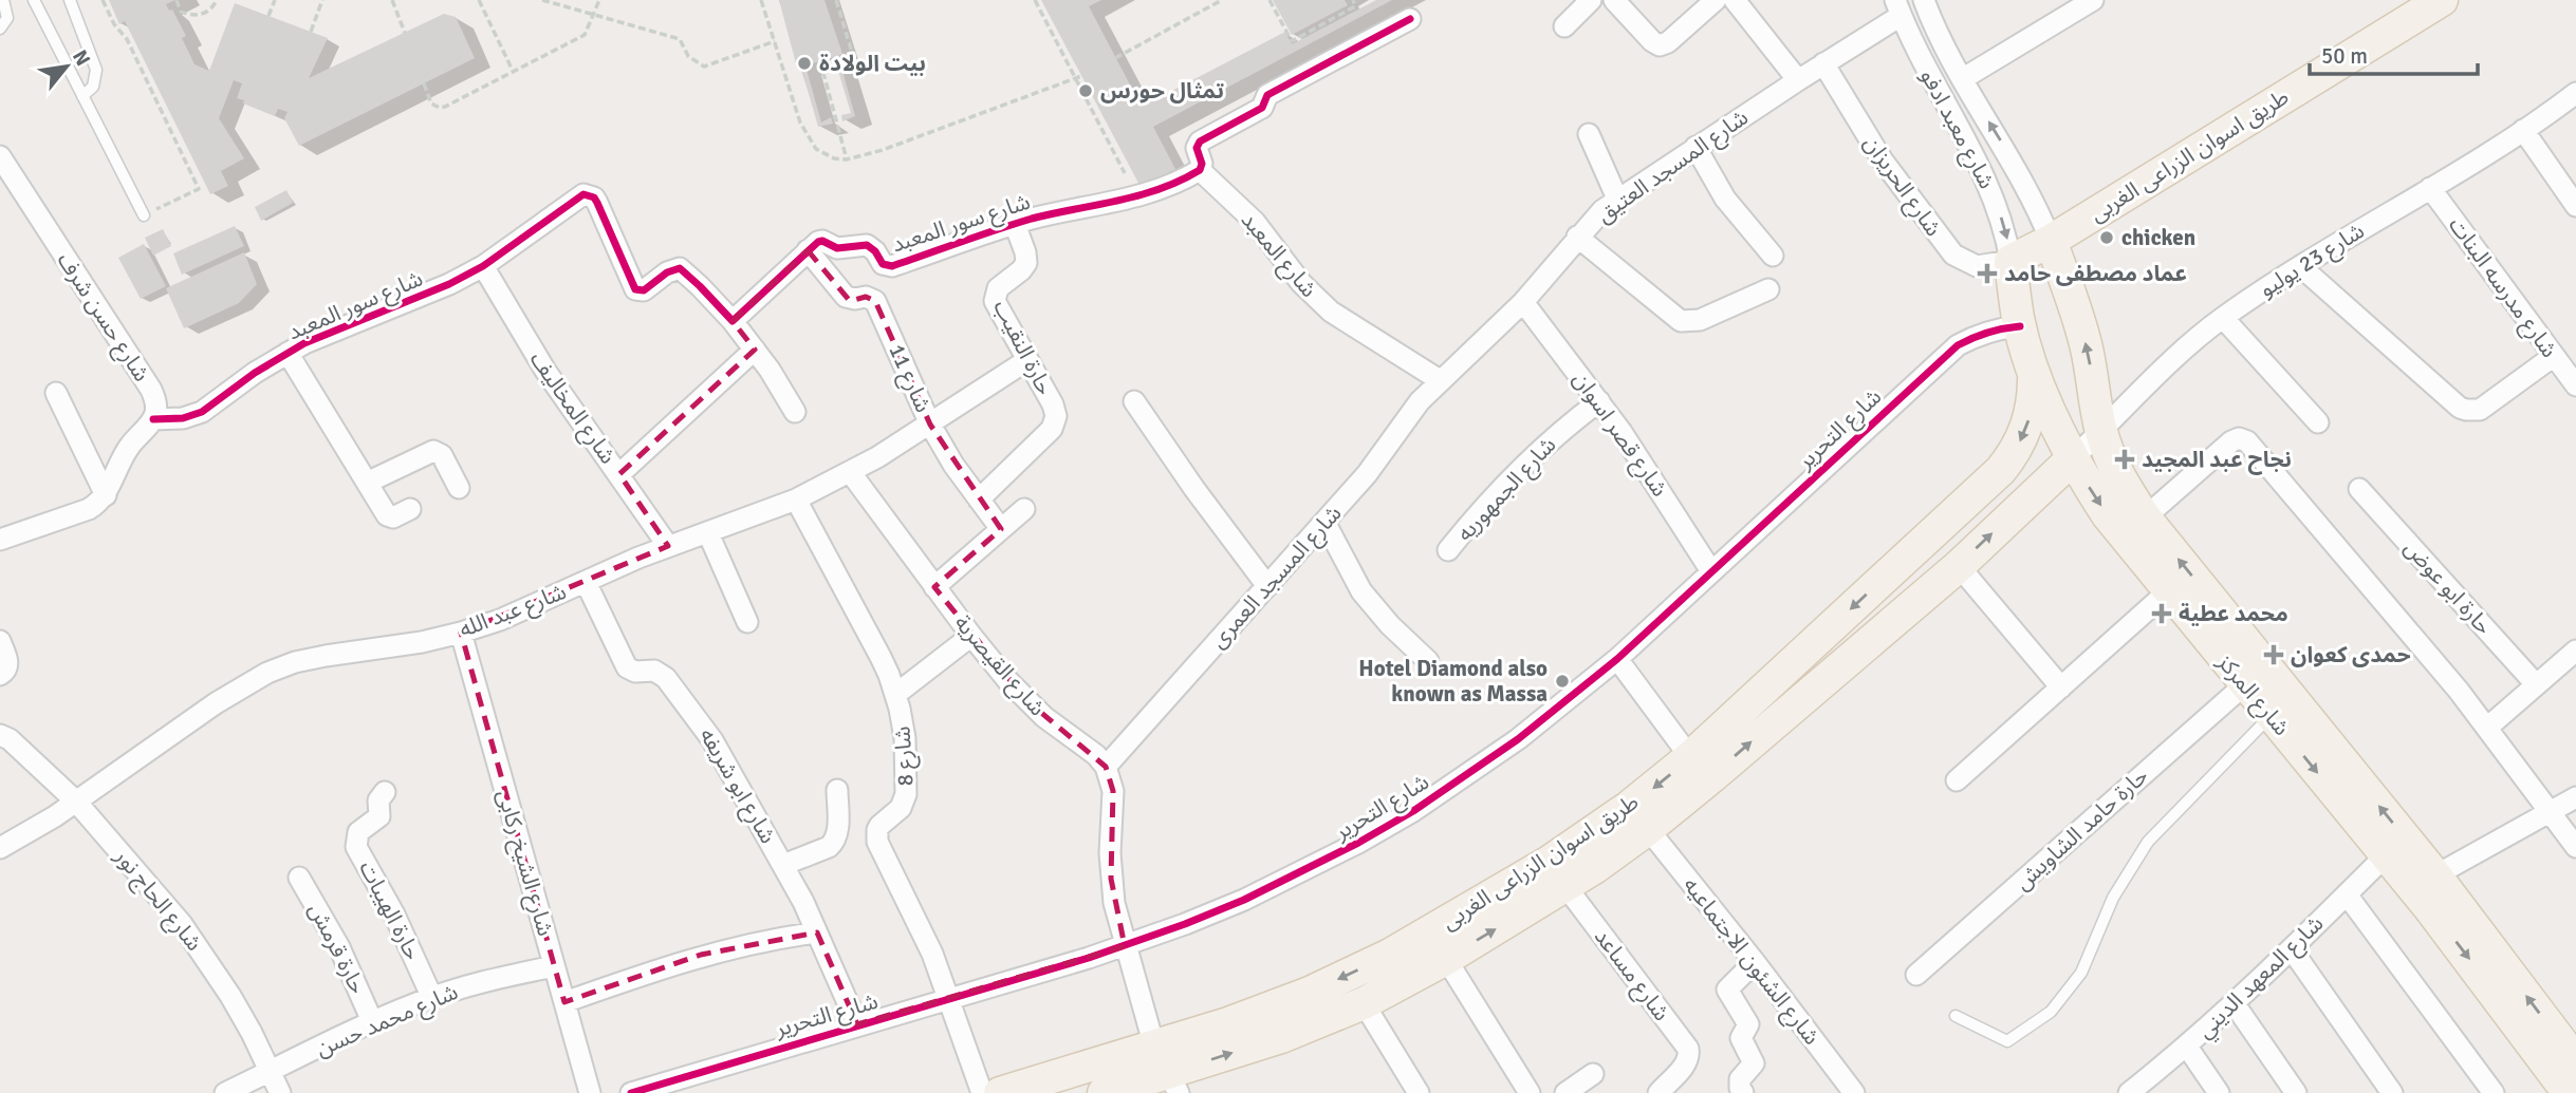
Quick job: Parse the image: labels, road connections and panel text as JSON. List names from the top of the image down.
{
  "streets": {
    "main road": ["طريق اسوان الزراعى الغربى", "شارع المركز"],
    "street": [
      "شارع معبد ادفو",
      "شارع المسجد العتيق",
      "شارع الحريزان",
      "شارع سور المعبد",
      "شارع المعبد",
      "شارع 23 يوليو",
      "شارع مدرسه البنات",
      "شارع حسن شرف",
      "حارة النقيب",
      "شارع 11",
      "شارع المخاليف",
      "شارع التحرير",
      "شارع قصر اسوان",
      "شارع الجمهوريه",
      "شارع المسجد العمرى",
      "حارة ابو عوض",
      "شارع عبد الله",
      "شارع القيصرية",
      "شارع 8",
      "شارع ابو شريفه",
      "حارة حامد الشاويش",
      "شارع الشيخ ركابى",
      "شارع الحاج نور",
      "حارة الهيبات",
      "حارة قرمش",
      "شارع الشئون الاجتماعيه",
      "شارع مساعد",
      "شارع المعهد الديني",
      "شارع محمد حسن"
    ]
  },
  "crossings": [
    ["شارع معبد ادفو", "طريق اسوان الزراعى الغربى"],
    ["شارع معبد ادفو", "شارع المسجد العتيق"],
    ["شارع معبد ادفو", "شارع الحريزان"],
    ["شارع معبد ادفو", "شارع المركز"],
    ["طريق اسوان الزراعى الغربى", "شارع الحريزان"],
    ["طريق اسوان الزراعى الغربى", "شارع 23 يوليو"],
    ["طريق اسوان الزراعى الغربى", "شارع المركز"],
    ["طريق اسوان الزراعى الغربى", "شارع الشئون الاجتماعيه"],
    ["طريق اسوان الزراعى الغربى", "شارع مساعد"],
    ["شارع المسجد العتيق", "شارع الحريزان"],
    ["شارع المسجد العتيق", "شارع المعبد"],
    ["شارع المسجد العتيق", "شارع قصر اسوان"],
    ["شارع المسجد العتيق", "شارع المسجد العمرى"],
    ["شارع الحريزان", "شارع المركز"],
    ["شارع سور المعبد", "شارع المعبد"],
    ["شارع سور المعبد", "شارع حسن شرف"],
    ["شارع سور المعبد", "حارة النقيب"],
    ["شارع سور المعبد", "شارع 11"],
    ["شارع سور المعبد", "شارع المخاليف"],
    ["شارع المعبد", "شارع المسجد العمرى"],
    ["شارع 23 يوليو", "شارع مدرسه البنات"],
    ["شارع 23 يوليو", "شارع المركز"],
    ["حارة النقيب", "شارع 11"],
    ["حارة النقيب", "شارع عبد الله"],
    ["شارع 11", "شارع عبد الله"],
    ["شارع المخاليف", "شارع عبد الله"],
    ["شارع التحرير", "شارع قصر اسوان"],
    ["شارع التحرير", "شارع المركز"],
    ["شارع التحرير", "شارع 8"],
    ["شارع التحرير", "شارع ابو شريفه"],
    ["شارع قصر اسوان", "شارع الجمهوريه"],
    ["شارع المسجد العمرى", "شارع القيصرية"],
    ["شارع عبد الله", "شارع القيصرية"],
    ["شارع عبد الله", "شارع 8"],
    ["شارع عبد الله", "شارع ابو شريفه"],
    ["شارع عبد الله", "شارع الشيخ ركابى"],
    ["شارع عبد الله", "شارع الحاج نور"],
    ["شارع المركز", "حارة حامد الشاويش"],
    ["شارع المركز", "شارع المعهد الديني"],
    ["شارع الشيخ ركابى", "شارع محمد حسن"],
    ["شارع الحاج نور", "شارع محمد حسن"],
    ["حارة الهيبات", "شارع محمد حسن"],
    ["حارة قرمش", "شارع محمد حسن"]
  ],
  "places": {
    "other": [
      "بيت الولادة",
      "تمثال حورس",
      "chicken",
      "Hotel Diamond also known as Massa"
    ],
    "health": [
      "عماد مصطفى حامد",
      "نجاح عبد المجيد",
      "محمد عطية",
      "حمدى كعوان"
    ]
  },
  "scale_bar": "50 m",
  "north": "top right"
}
